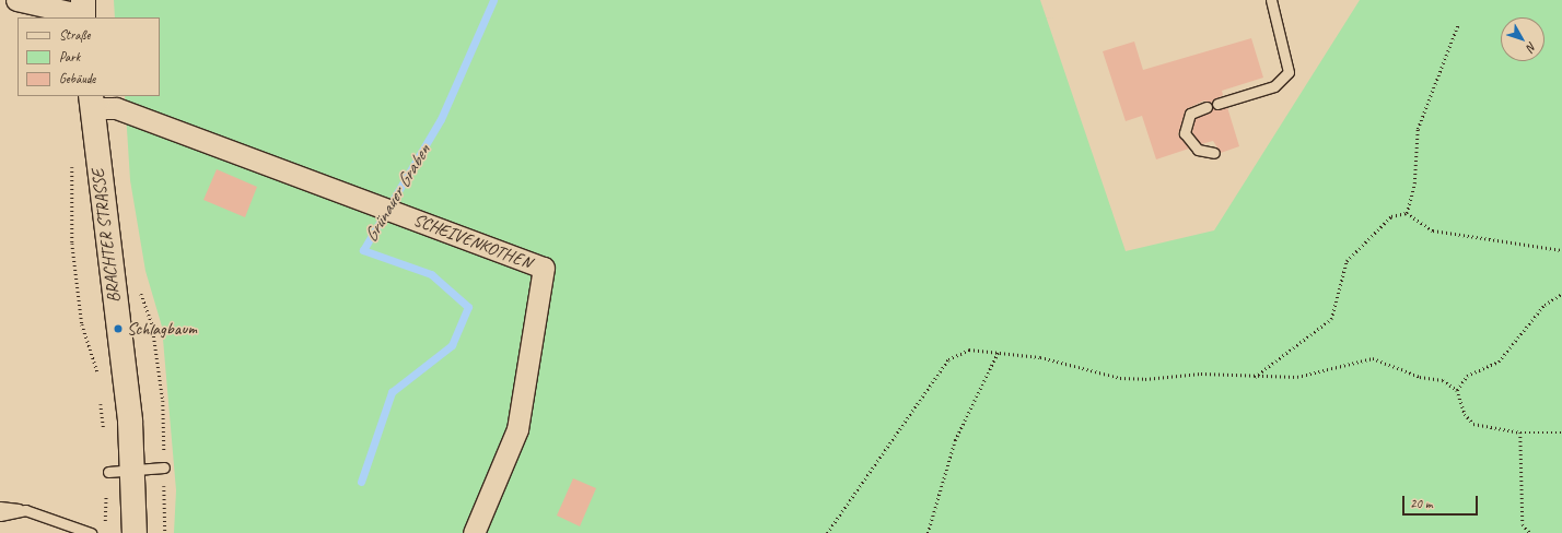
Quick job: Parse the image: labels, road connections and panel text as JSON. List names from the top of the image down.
{
  "streets": {
    "main road": ["BRACHTER STRASSE"],
    "street": ["SCHEIVENKOTHEN"]
  },
  "crossings": [
    ["BRACHTER STRASSE", "SCHEIVENKOTHEN"]
  ],
  "water": ["Grünauer Graben"],
  "places": ["Schlagbaum"],
  "legend": ["Straße", "Park", "Gebäude"],
  "scale_bar": "20 m",
  "north": "bottom right"
}
